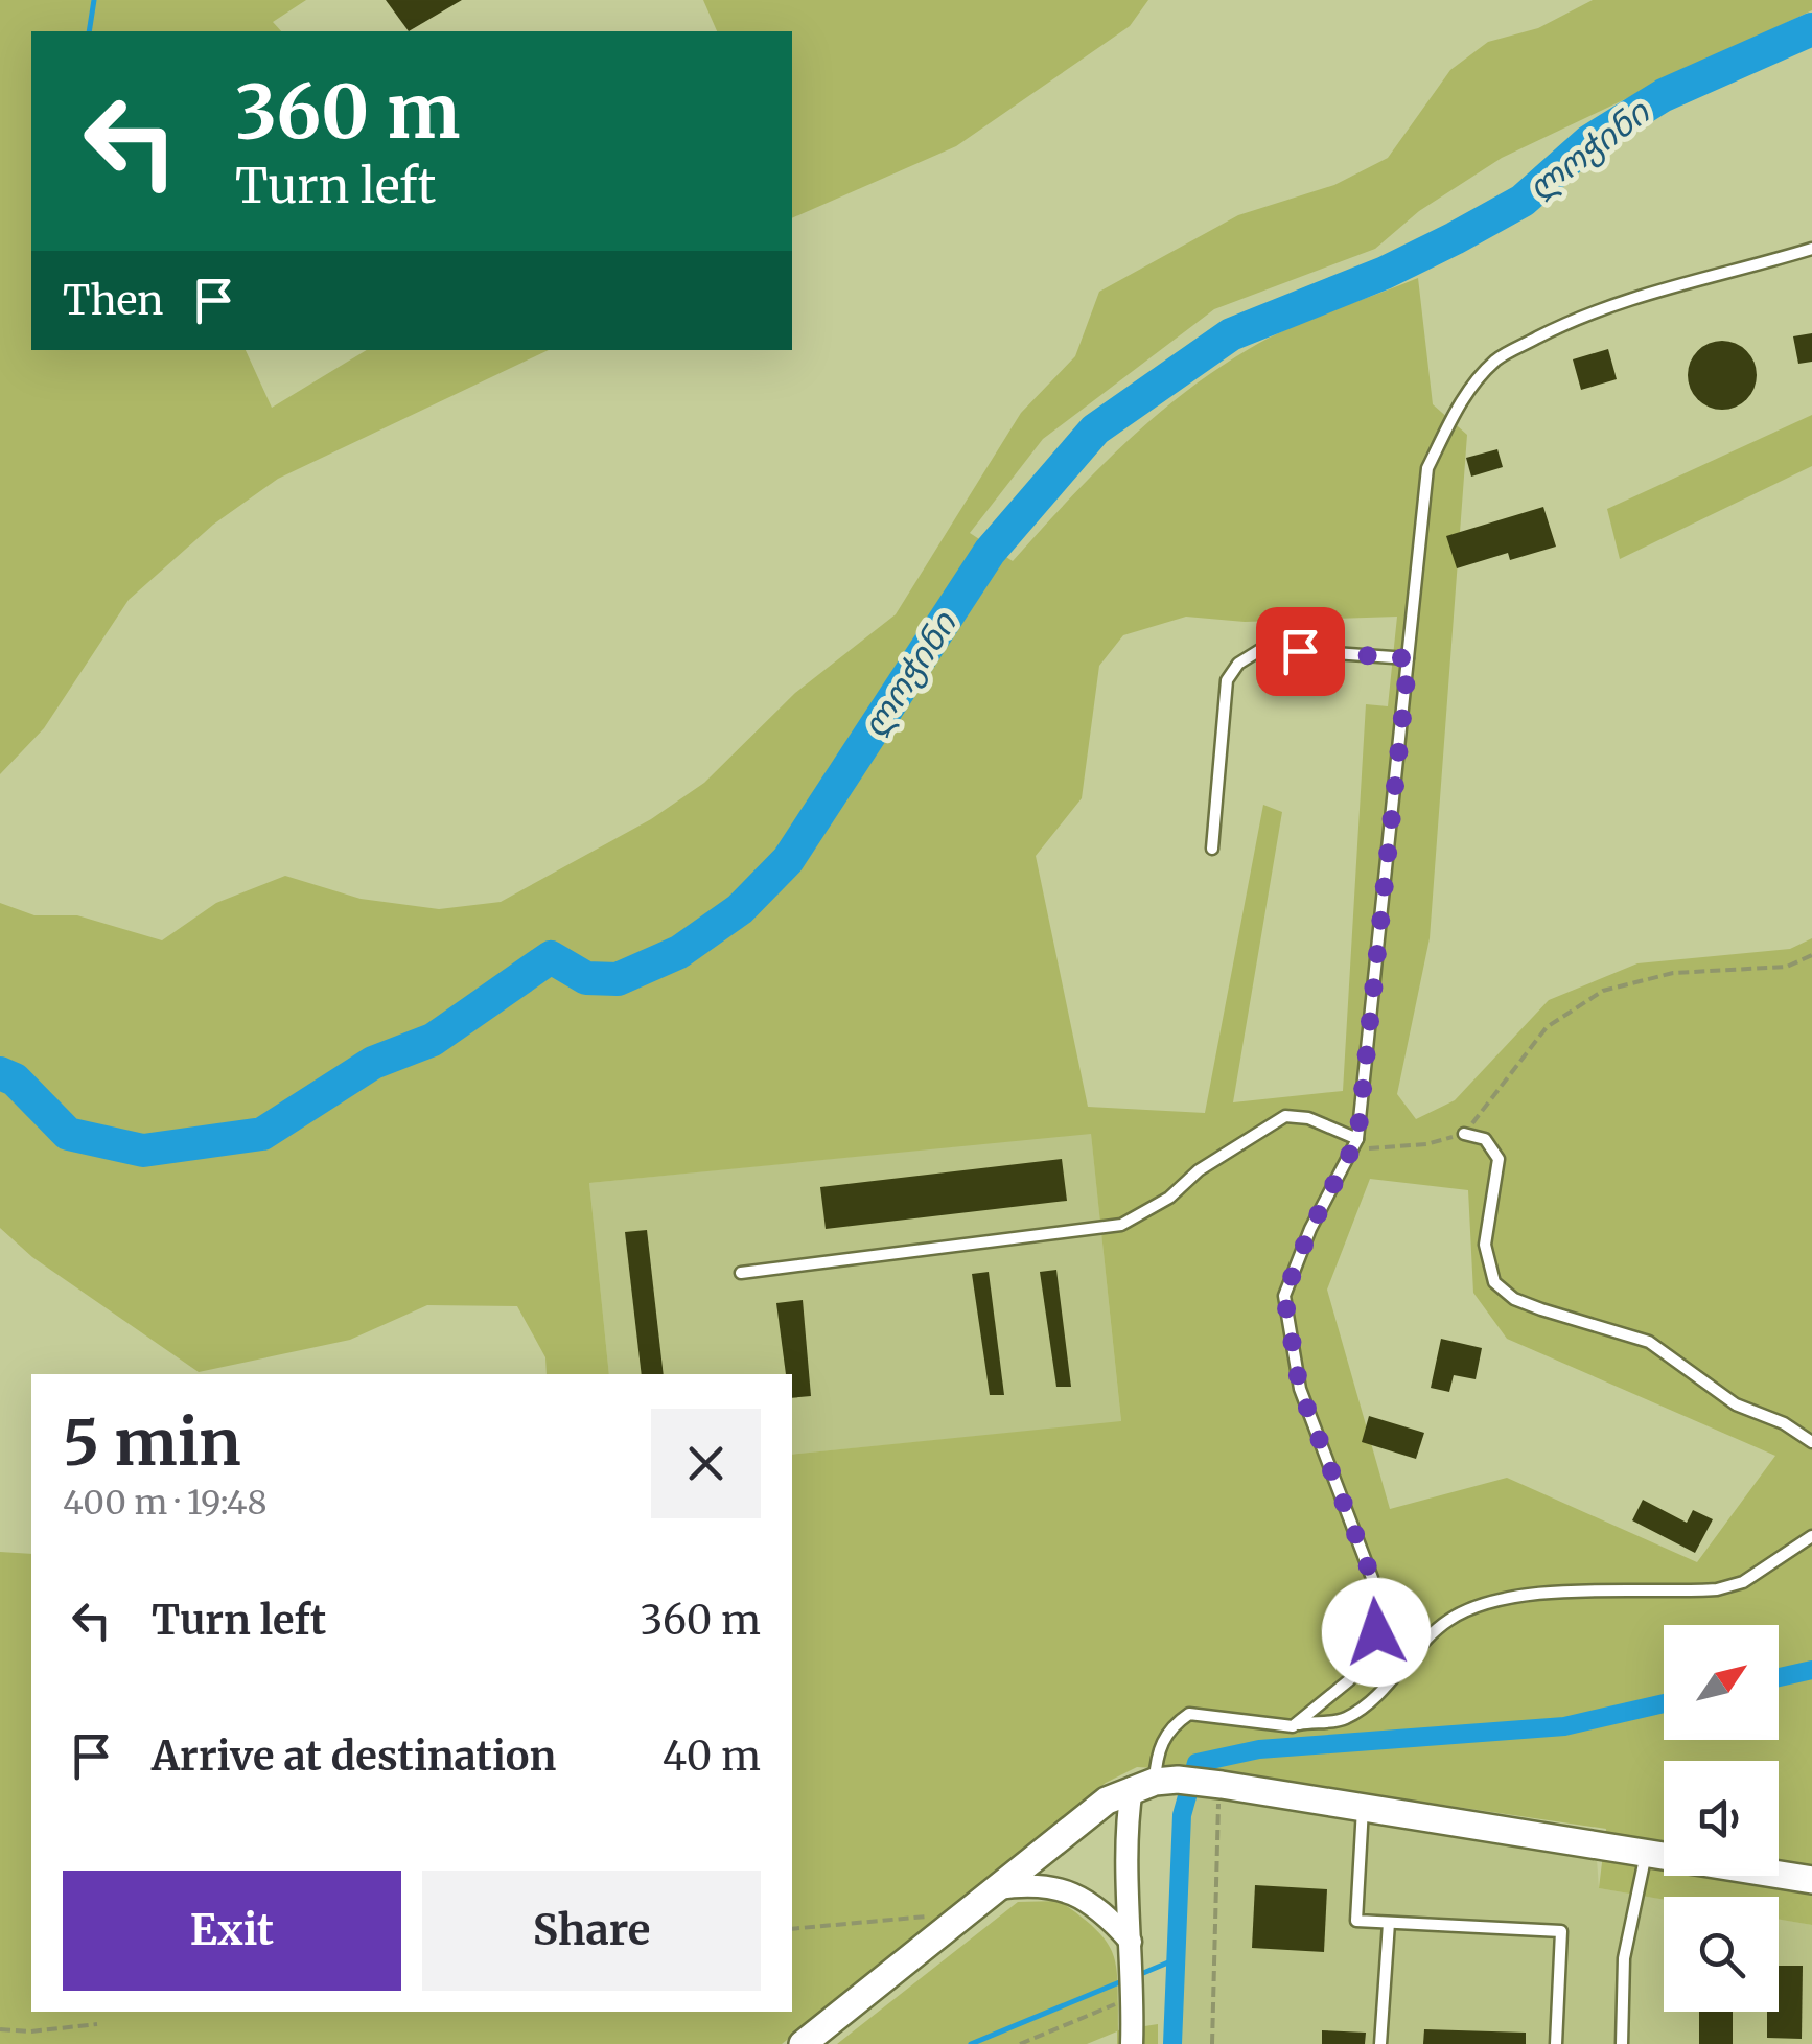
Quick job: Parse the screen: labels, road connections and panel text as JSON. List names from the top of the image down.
{
  "water": ["ლოჭინი"],
  "north": "top right",
  "page": {
    "turn": ["360 m", "Turn left"],
    "then": "Then",
    "heading": ["5 min", "400 m · 19:48"],
    "list": [
      {
        "name": "Turn left",
        "value": "360 m"
      },
      {
        "name": "Arrive at destination",
        "value": "40 m"
      }
    ],
    "buttons": ["Exit", "Share"]
  }
}
